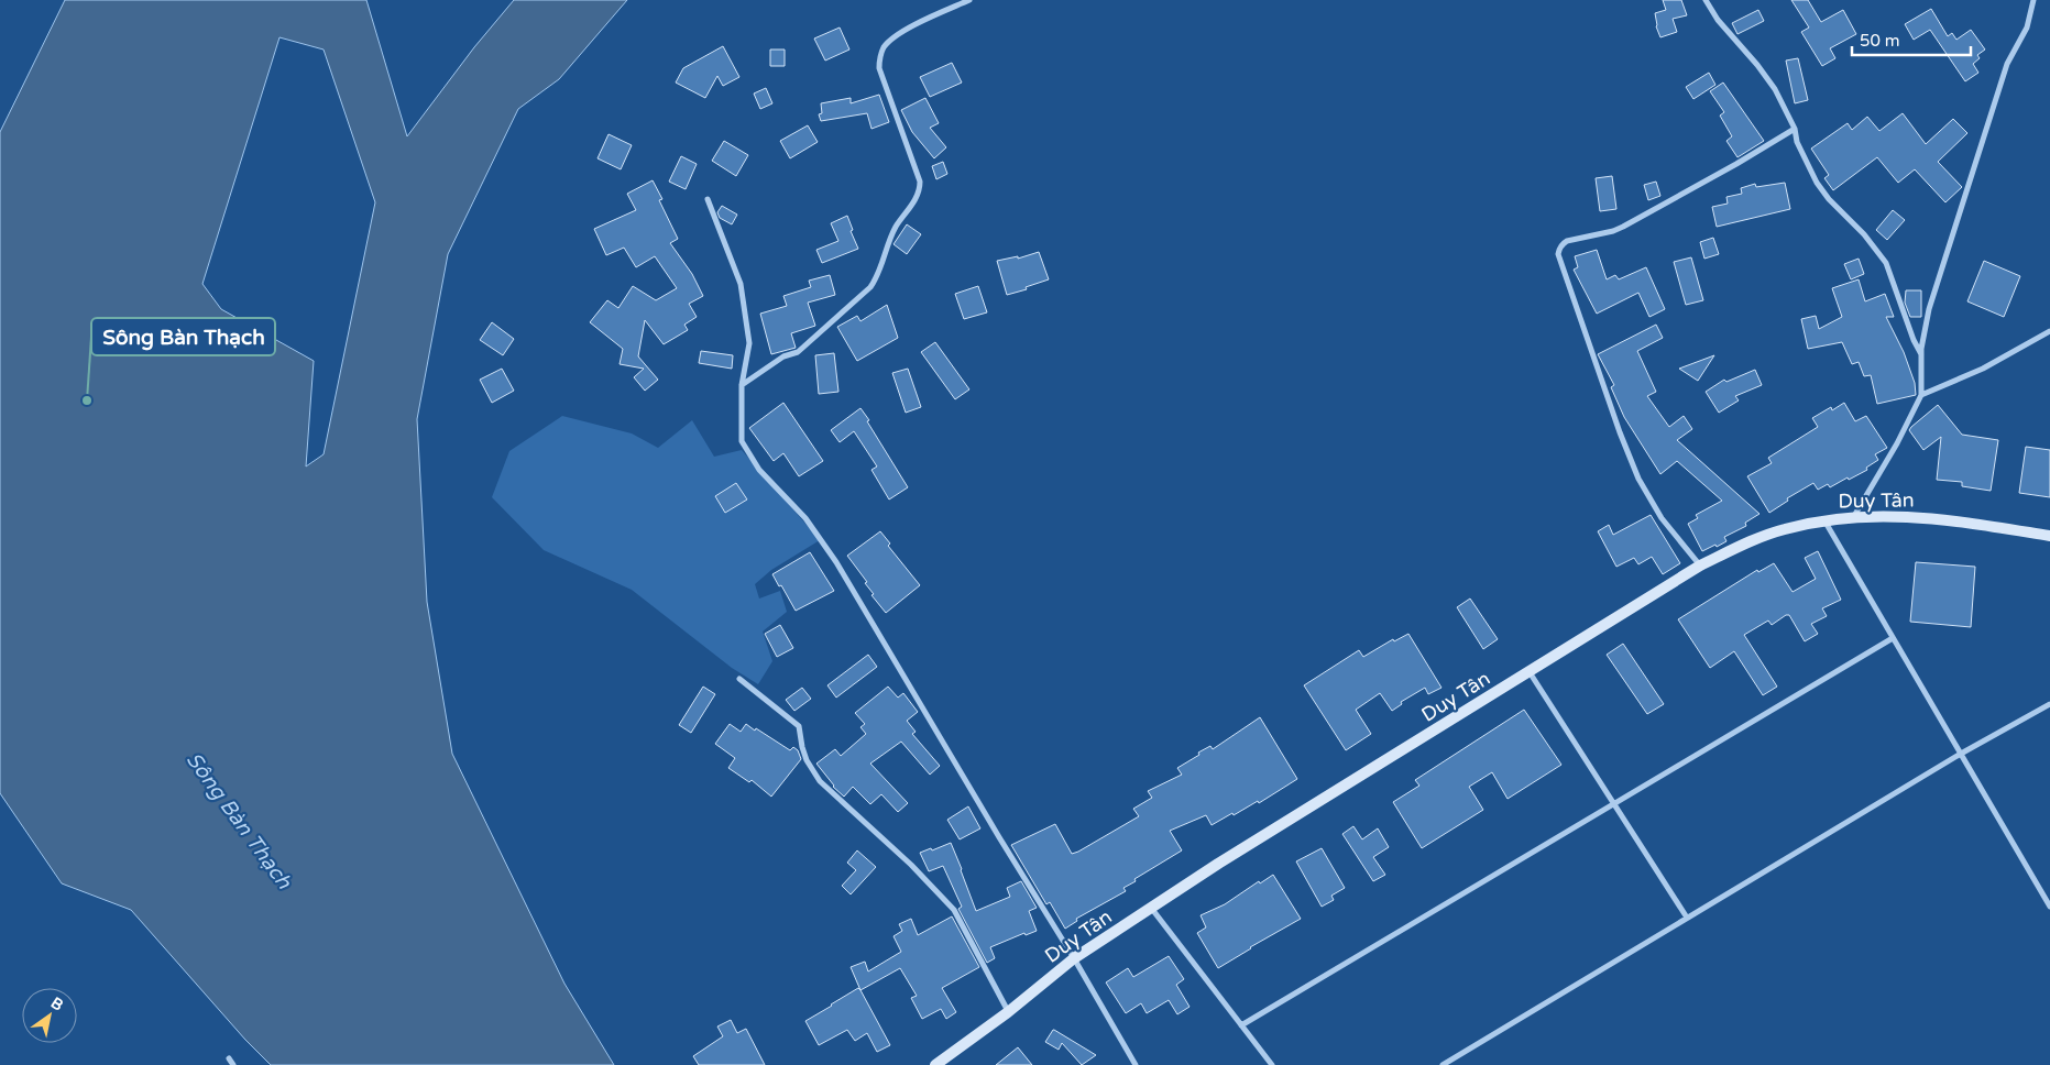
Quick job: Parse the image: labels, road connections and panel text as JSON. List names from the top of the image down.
{
  "streets": {
    "street": ["Duy Tân"]
  },
  "water": ["Sông Bàn Thạch"],
  "places": ["Sông Bàn Thạch"],
  "scale_bar": "50 m",
  "north": "top right"
}
